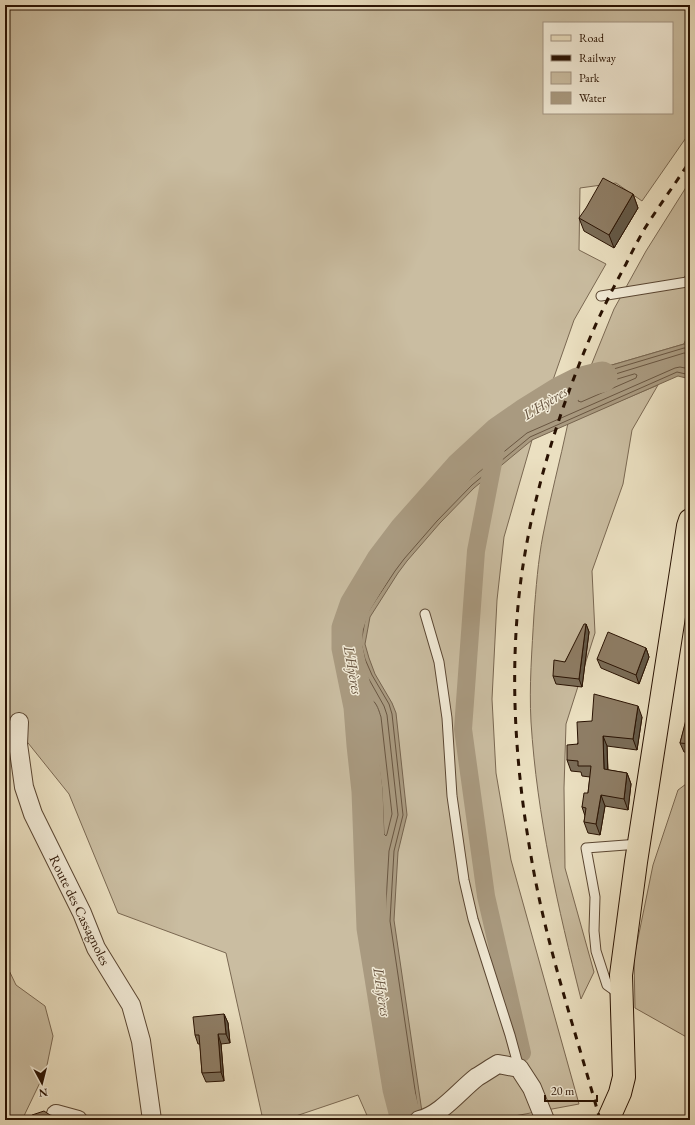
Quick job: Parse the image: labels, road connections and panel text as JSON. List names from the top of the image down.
{
  "streets": {
    "street": ["Route des Cassagnoles"]
  },
  "water": ["L'Hyères"],
  "legend": [
    "Road",
    "Railway",
    "Park",
    "Water"
  ],
  "scale_bar": "20 m",
  "north": "bottom"
}
